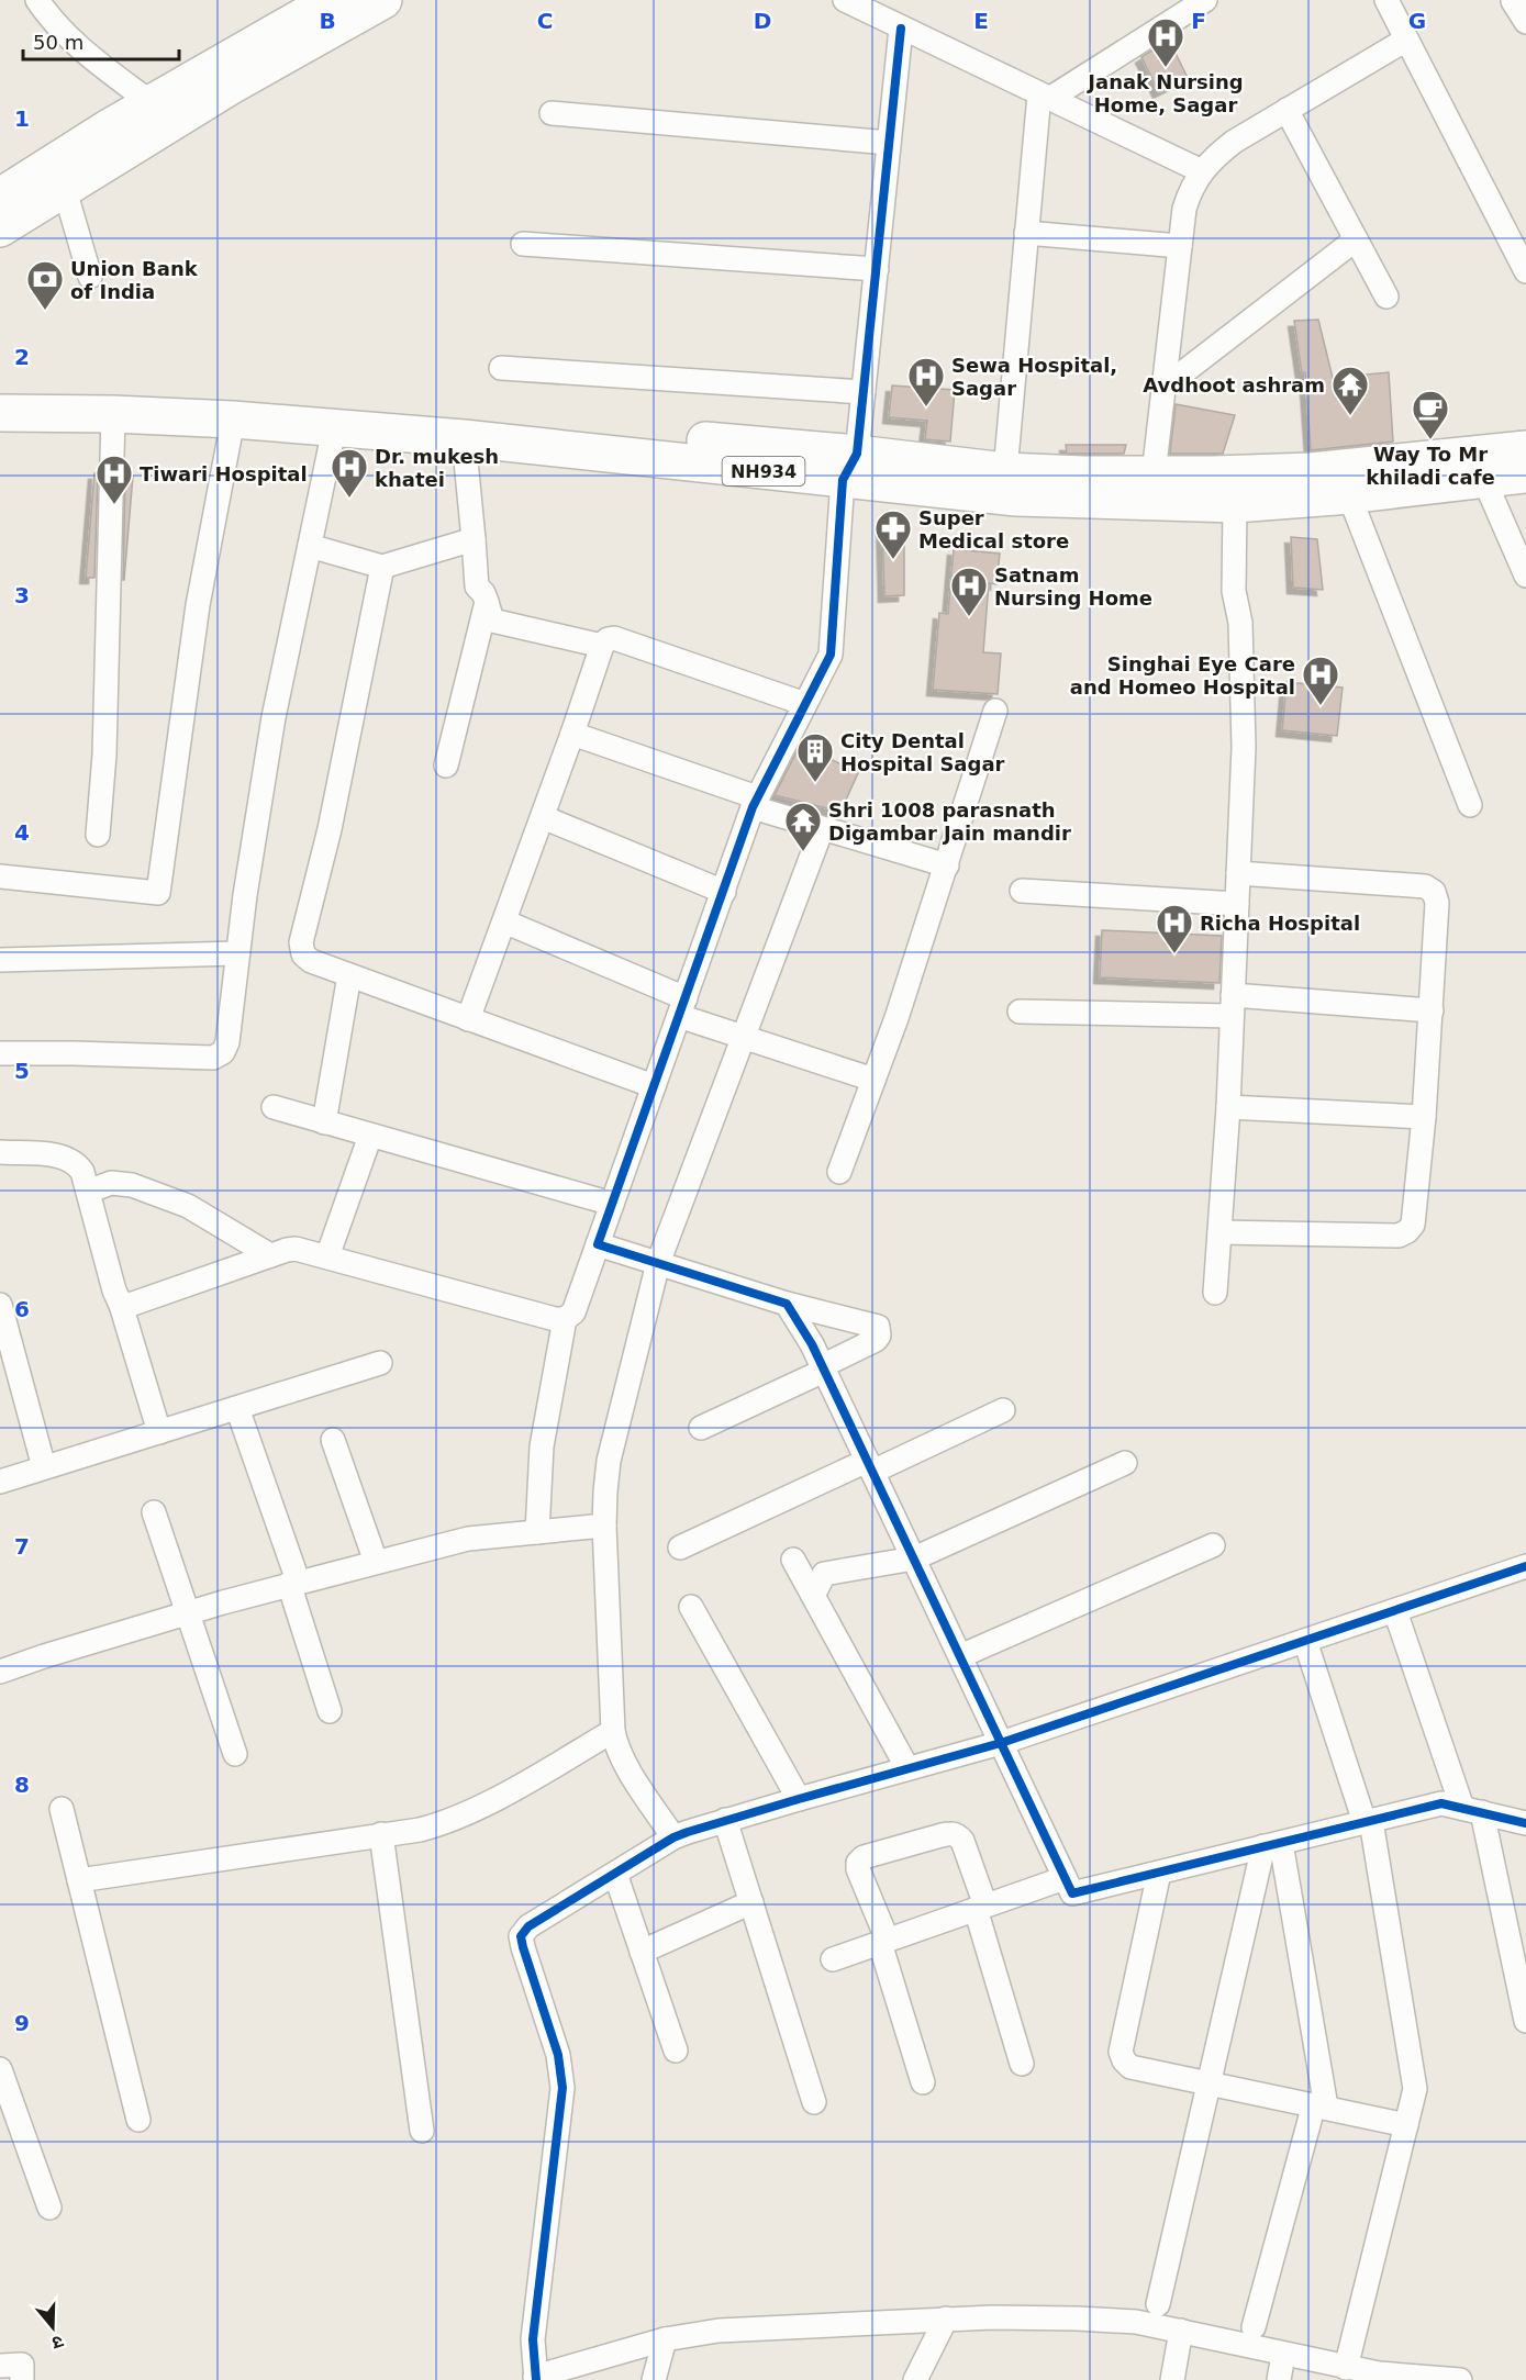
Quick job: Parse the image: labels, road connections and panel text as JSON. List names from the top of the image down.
{
  "streets": {
    "main road": ["NH934"]
  },
  "places": {
    "hospital": [
      "Janak Nursing Home, Sagar",
      "Sewa Hospital, Sagar",
      "Dr. mukesh khatei",
      "Tiwari Hospital",
      "Satnam Nursing Home",
      "Singhai Eye Care and Homeo Hospital",
      "Richa Hospital"
    ],
    "bank": ["Union Bank of India"],
    "temple": ["Avdhoot ashram", "Shri 1008 parasnath Digambar Jain mandir"],
    "cafe": ["Way To Mr khiladi cafe"],
    "pharmacy": ["Super Medical store"],
    "building": ["City Dental Hospital Sagar"]
  },
  "scale_bar": "50 m",
  "north": "bottom",
  "grid": {
    "columns": [
      "B",
      "C",
      "D",
      "E",
      "F",
      "G"
    ],
    "rows": [
      "1",
      "2",
      "3",
      "4",
      "5",
      "6",
      "7",
      "8",
      "9"
    ]
  }
}
